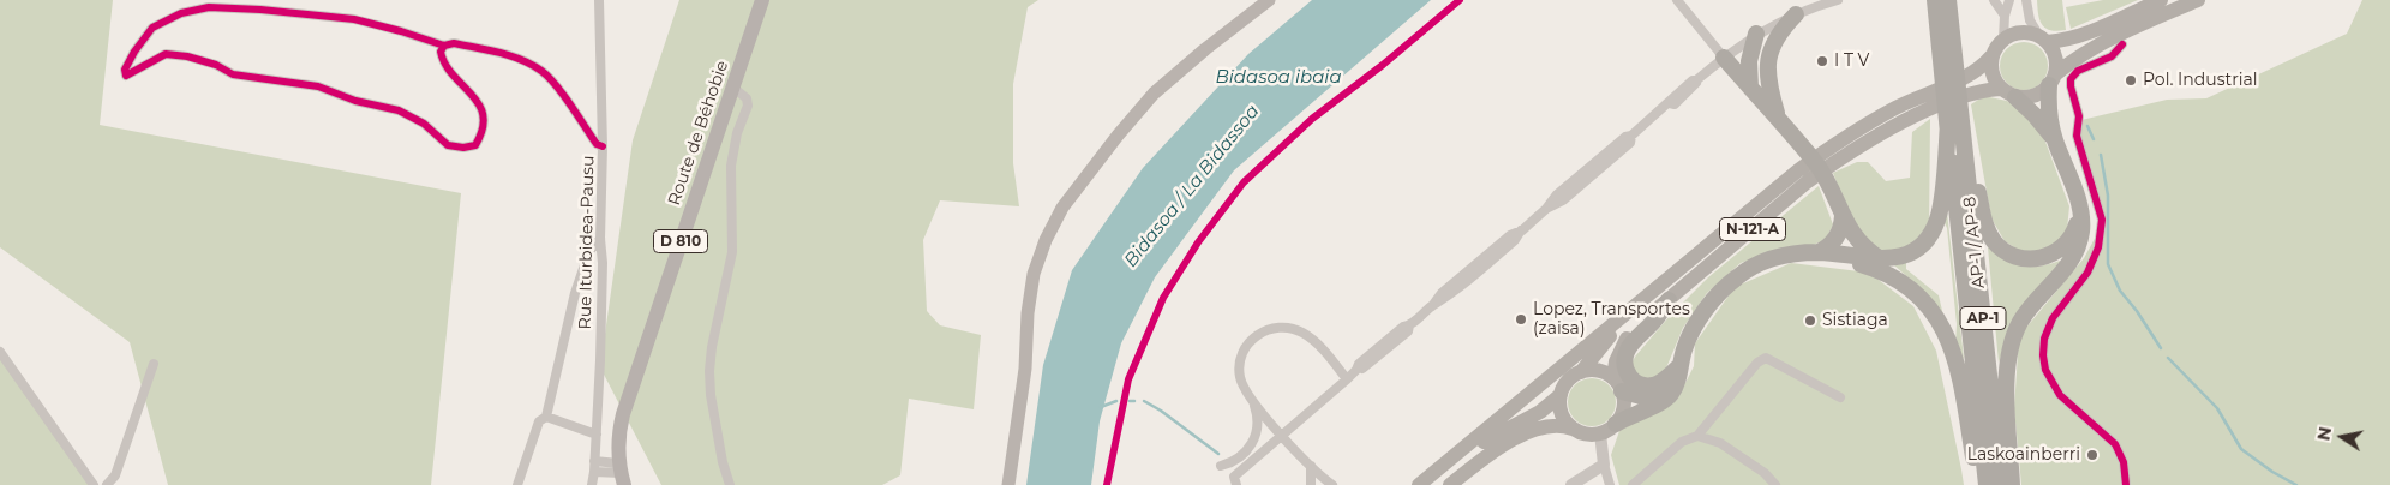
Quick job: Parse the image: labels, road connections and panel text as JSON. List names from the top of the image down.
{
  "streets": {
    "highway": ["N-121-A", "AP-1 / AP-8", "AP-1"],
    "main road": ["Route de Béhobie", "D 810"],
    "street": ["Rue Iturbidea-Pausu"]
  },
  "water": ["Bidasoa ibaia", "Bidasoa / La Bidassoa"],
  "places": [
    "I T V",
    "Pol. Industrial",
    "Lopez, Transportes (zaisa)",
    "Sistiaga",
    "Laskoainberri"
  ],
  "north": "left"
}
